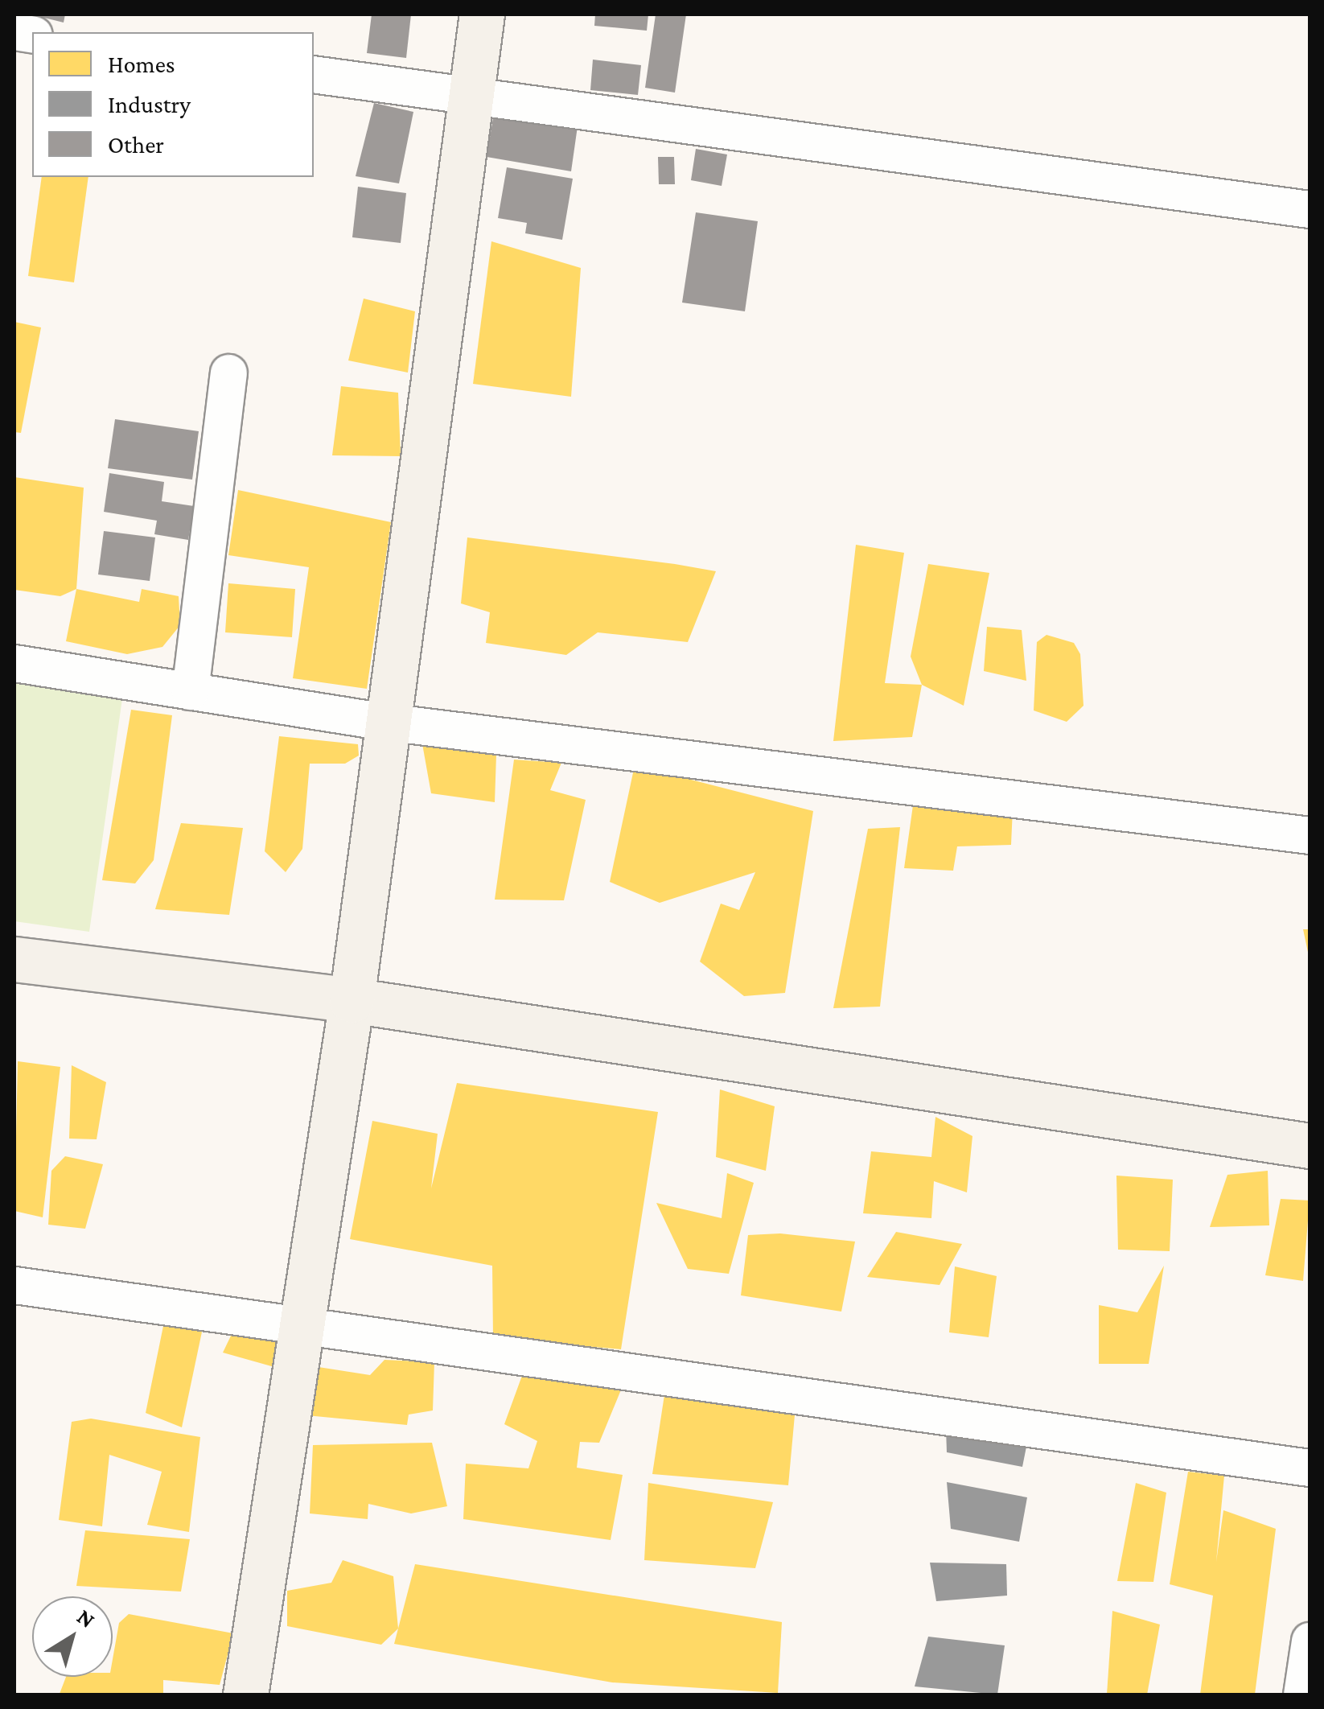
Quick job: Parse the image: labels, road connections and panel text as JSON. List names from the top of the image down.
{
  "legend": ["Homes", "Industry", "Other"],
  "north": "top right"
}
